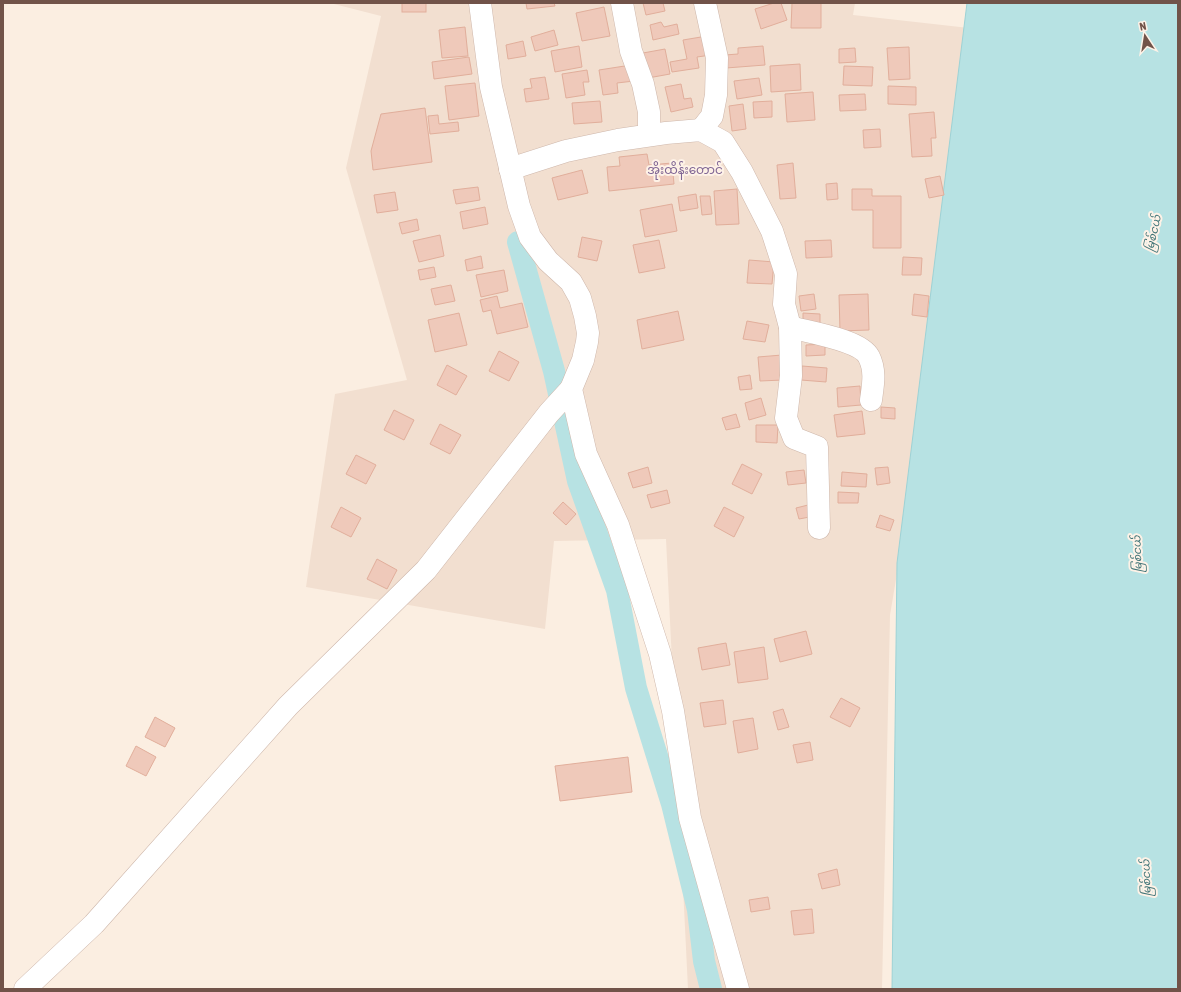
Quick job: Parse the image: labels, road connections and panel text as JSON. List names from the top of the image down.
{
  "districts": ["အိုးထိန်းတောင်"],
  "water": ["မြစ်ငယ်"],
  "north": "top"
}
